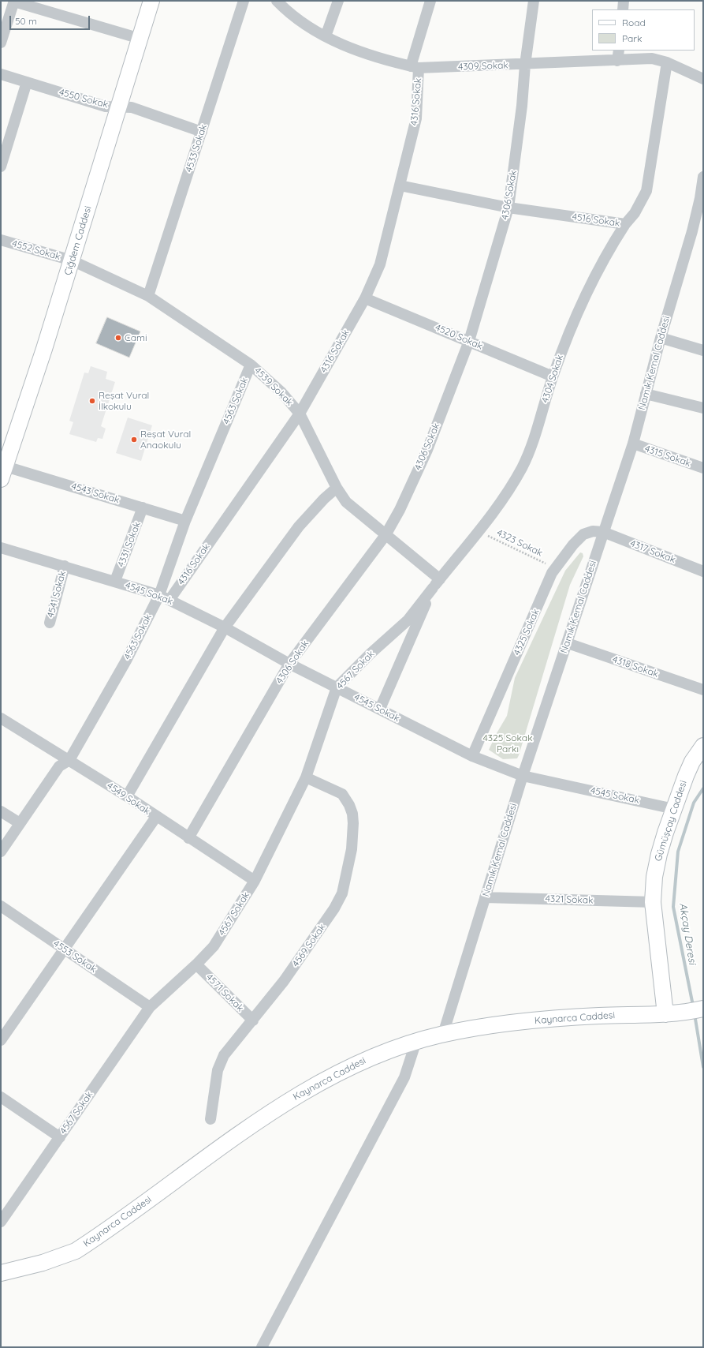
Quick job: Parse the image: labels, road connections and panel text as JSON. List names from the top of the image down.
{
  "streets": {
    "street": [
      "4309 Sokak",
      "4550 Sokak",
      "4316 Sokak",
      "4533 Sokak",
      "4306 Sokak",
      "4516 Sokak",
      "Çiğdem Caddesi",
      "4552 Sokak",
      "4520 Sokak",
      "Namık Kemal Caddesi",
      "4304 Sokak",
      "4539 Sokak",
      "4563 Sokak",
      "4315 Sokak",
      "4543 Sokak",
      "4331 Sokak",
      "4317 Sokak",
      "4545 Sokak",
      "4541 Sokak",
      "4325 Sokak",
      "4318 Sokak",
      "4567 Sokak",
      "4549 Sokak",
      "Gümüşçay Caddesi",
      "4321 Sokak",
      "4569 Sokak",
      "4553 Sokak",
      "4571 Sokak",
      "Kaynarca Caddesi"
    ],
    "path": ["4323 Sokak"]
  },
  "crossings": [
    ["4309 Sokak", "4316 Sokak"],
    ["4309 Sokak", "4306 Sokak"],
    ["4309 Sokak", "4516 Sokak"],
    ["4550 Sokak", "4533 Sokak"],
    ["4550 Sokak", "Çiğdem Caddesi"],
    ["4316 Sokak", "4516 Sokak"],
    ["4316 Sokak", "4520 Sokak"],
    ["4316 Sokak", "4539 Sokak"],
    ["4316 Sokak", "4563 Sokak"],
    ["4316 Sokak", "4545 Sokak"],
    ["4533 Sokak", "4539 Sokak"],
    ["4306 Sokak", "4516 Sokak"],
    ["4306 Sokak", "4520 Sokak"],
    ["4306 Sokak", "4539 Sokak"],
    ["4306 Sokak", "4545 Sokak"],
    ["4306 Sokak", "4549 Sokak"],
    ["4516 Sokak", "4304 Sokak"],
    ["Çiğdem Caddesi", "4552 Sokak"],
    ["Çiğdem Caddesi", "4539 Sokak"],
    ["Çiğdem Caddesi", "4543 Sokak"],
    ["4552 Sokak", "4539 Sokak"],
    ["4520 Sokak", "4304 Sokak"],
    ["Namık Kemal Caddesi", "4315 Sokak"],
    ["Namık Kemal Caddesi", "4317 Sokak"],
    ["Namık Kemal Caddesi", "4545 Sokak"],
    ["Namık Kemal Caddesi", "4325 Sokak"],
    ["Namık Kemal Caddesi", "4318 Sokak"],
    ["Namık Kemal Caddesi", "4321 Sokak"],
    ["Namık Kemal Caddesi", "Kaynarca Caddesi"],
    ["4304 Sokak", "4539 Sokak"],
    ["4304 Sokak", "4323 Sokak"],
    ["4304 Sokak", "4567 Sokak"],
    ["4539 Sokak", "4563 Sokak"],
    ["4563 Sokak", "4543 Sokak"],
    ["4563 Sokak", "4545 Sokak"],
    ["4563 Sokak", "4549 Sokak"],
    ["4543 Sokak", "4331 Sokak"],
    ["4323 Sokak", "4325 Sokak"],
    ["4331 Sokak", "4545 Sokak"],
    ["4317 Sokak", "4325 Sokak"],
    ["4545 Sokak", "4541 Sokak"],
    ["4545 Sokak", "4325 Sokak"],
    ["4545 Sokak", "4567 Sokak"],
    ["4545 Sokak", "Gümüşçay Caddesi"],
    ["4567 Sokak", "4549 Sokak"],
    ["4567 Sokak", "4569 Sokak"],
    ["4567 Sokak", "4553 Sokak"],
    ["4567 Sokak", "4571 Sokak"],
    ["Gümüşçay Caddesi", "4321 Sokak"],
    ["Gümüşçay Caddesi", "Kaynarca Caddesi"],
    ["4569 Sokak", "4571 Sokak"]
  ],
  "water": ["Akçay Deresi"],
  "parks": ["4325 Sokak Parkı"],
  "places": ["Cami", "Reşat Vural İlkokulu", "Reşat Vural Anaokulu"],
  "legend": ["Road", "Park"],
  "scale_bar": "50 m"
}
